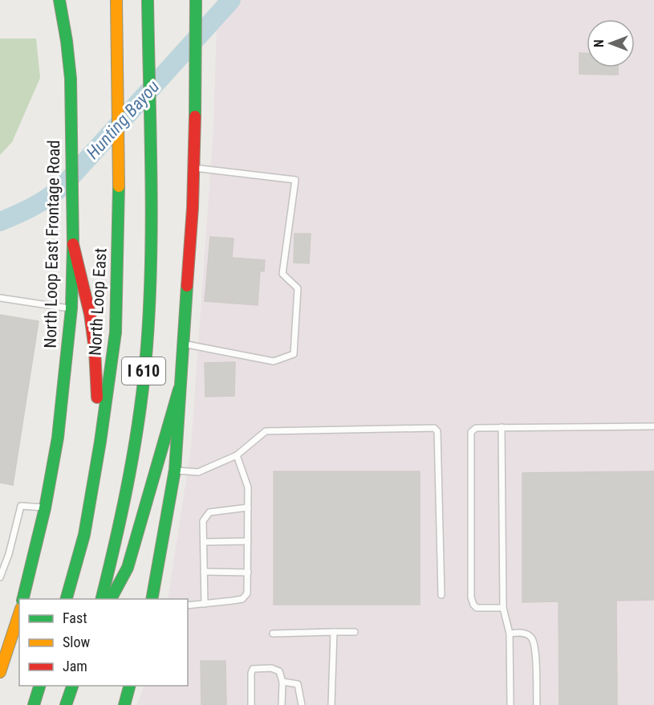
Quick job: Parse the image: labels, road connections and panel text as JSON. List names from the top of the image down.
{
  "streets": {
    "main road": ["North Loop East Frontage Road", "North Loop East", "I 610"]
  },
  "water": ["Hunting Bayou"],
  "legend": ["Fast", "Slow", "Jam"],
  "north": "left"
}
